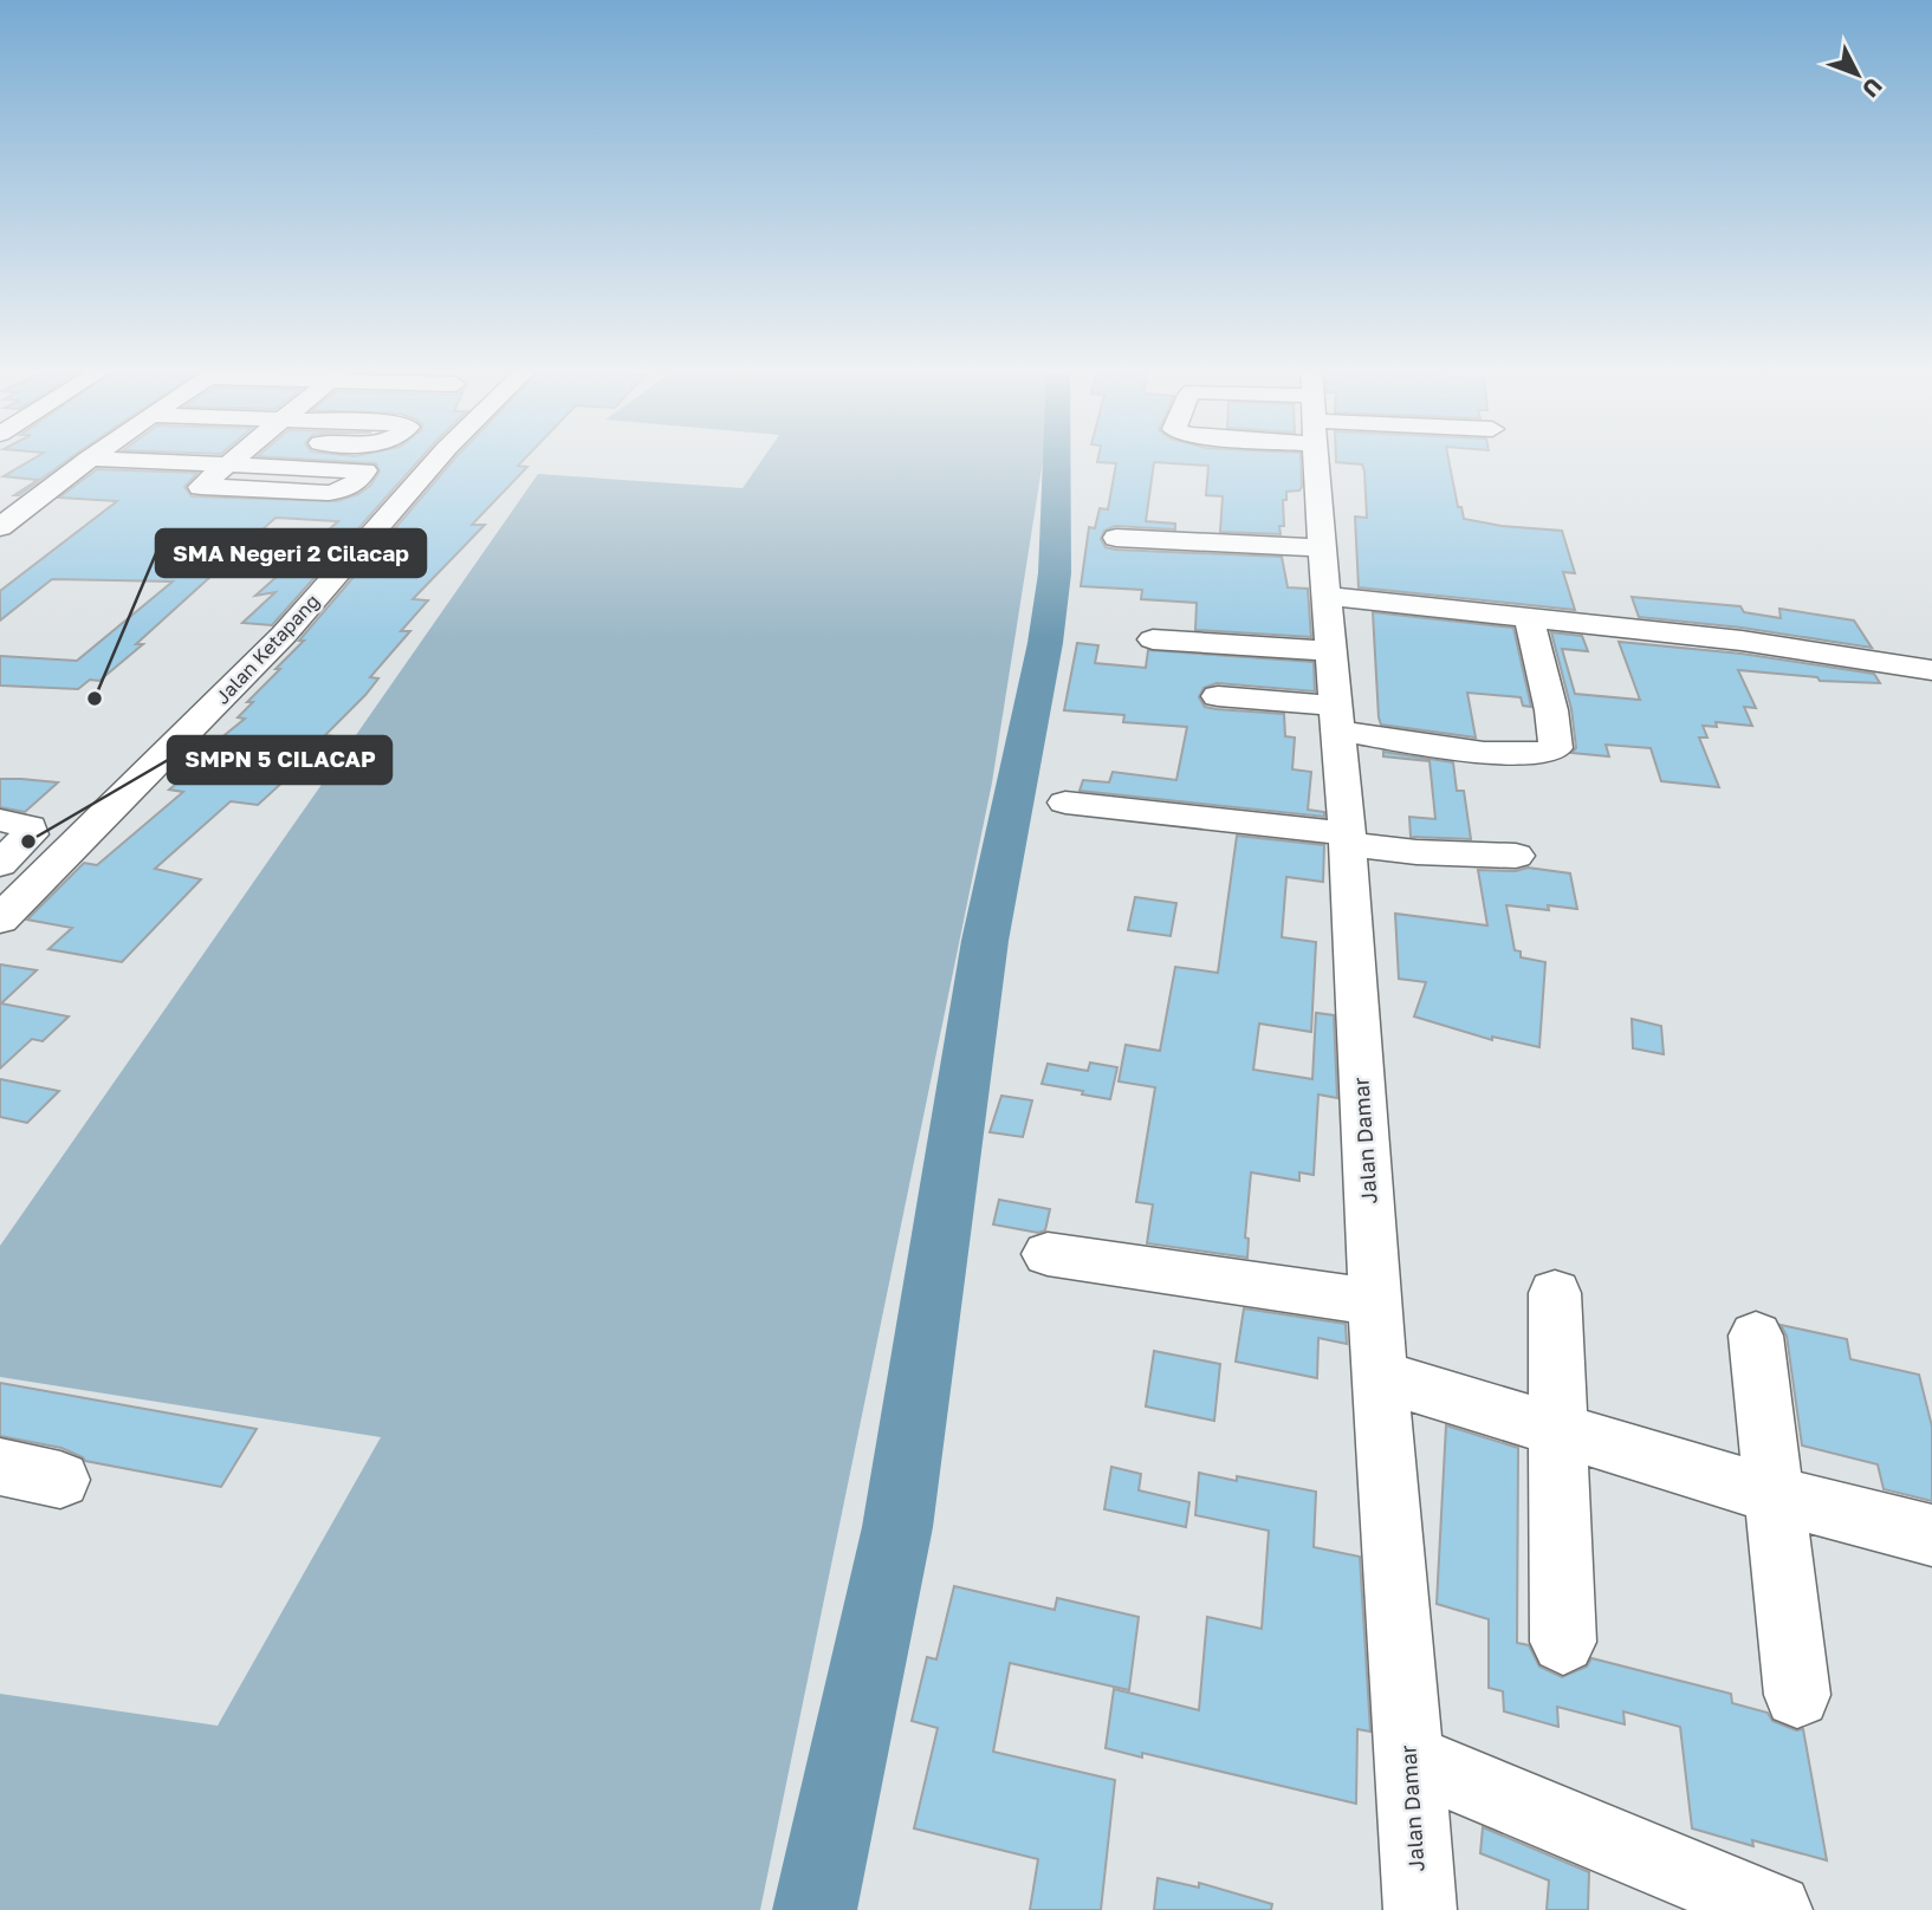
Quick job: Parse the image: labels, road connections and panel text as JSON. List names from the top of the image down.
{
  "streets": {
    "street": ["Jalan Ketapang", "Jalan Damar"]
  },
  "places": ["SMA Negeri 2 Cilacap", "SMPN 5 CILACAP"],
  "north": "bottom right"
}
